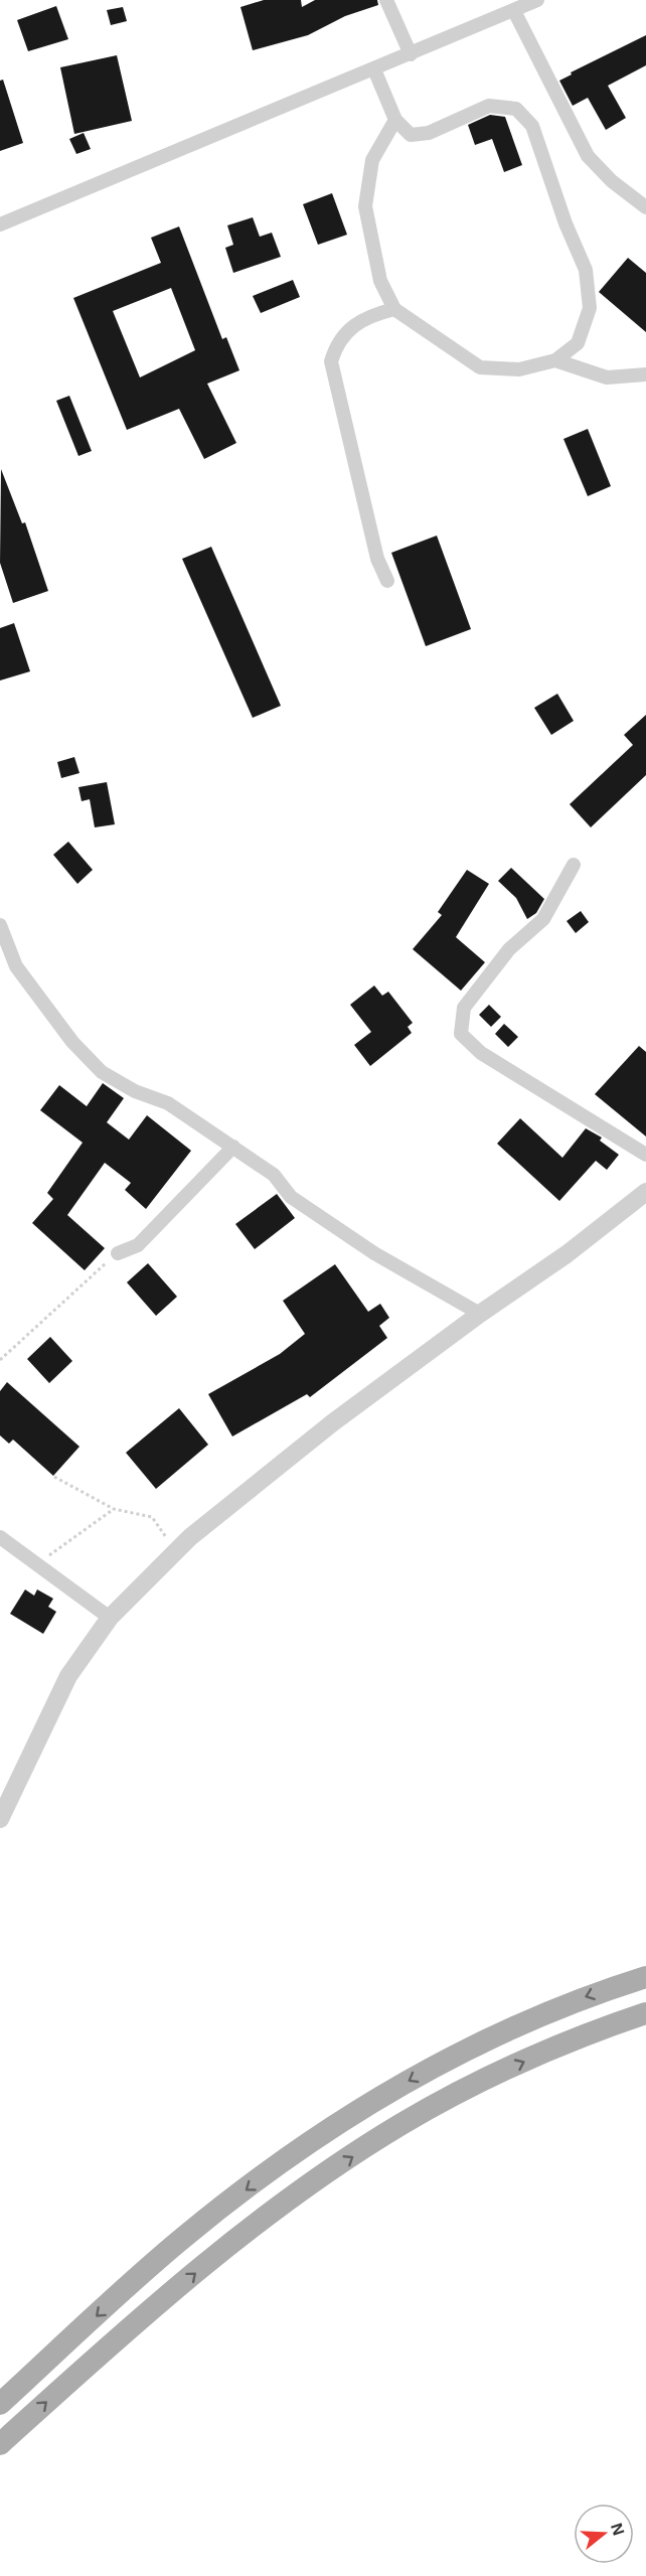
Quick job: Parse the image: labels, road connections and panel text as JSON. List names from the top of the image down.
{
  "north": "right"
}
